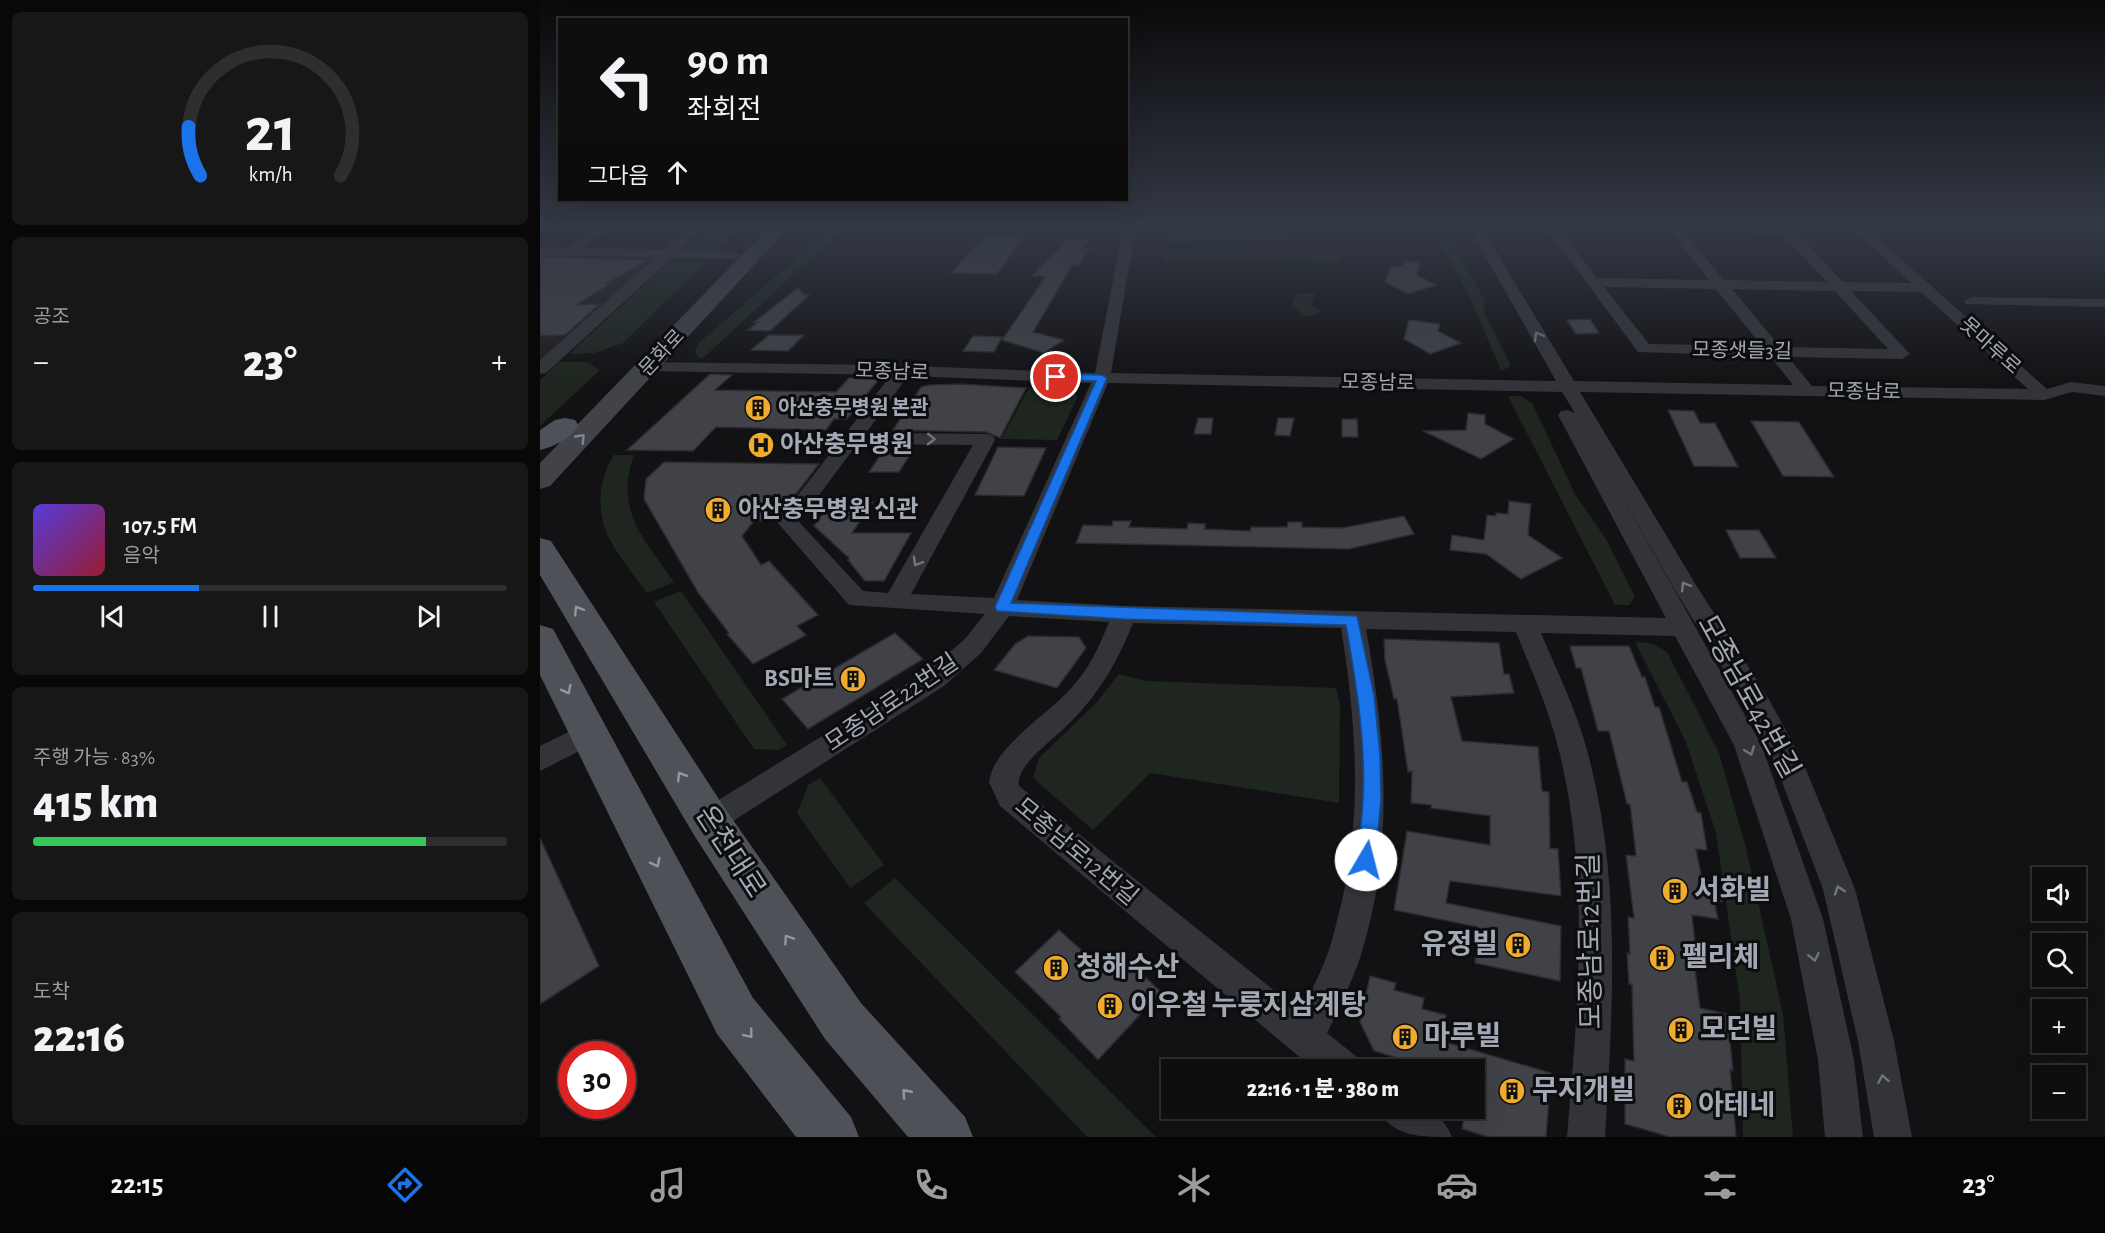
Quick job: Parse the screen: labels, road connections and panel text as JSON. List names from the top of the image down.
{
  "streets": {
    "main road": ["문화로", "온천대로"],
    "street": [
      "못마루로",
      "모종샛들3길",
      "모종남로",
      "모종남로42번길",
      "모종남로22번길",
      "모종남로12번길"
    ]
  },
  "crossings": [
    ["못마루로", "모종남로"],
    ["문화로", "모종남로"],
    ["모종남로", "모종남로42번길"],
    ["모종남로", "모종남로22번길"],
    ["모종남로22번길", "온천대로"]
  ],
  "places": {
    "building": [
      "아산충무병원 본관",
      "아산충무병원 신관",
      "BS마트",
      "서화빌",
      "유정빌",
      "펠리체",
      "청해수산",
      "이우철 누룽지삼계탕",
      "모던빌",
      "마루빌",
      "무지개빌",
      "아테네"
    ],
    "hospital": ["아산충무병원"]
  },
  "page": {
    "turn": ["90 m", "좌회전"],
    "then": "그다음",
    "tile": [
      "공조",
      ["주행 가능 · 83%", "415 km"],
      ["도착", "22:16"]
    ],
    "heat": ["−", "23°", "+"],
    "song": ["107.5 FM", "음악"],
    "map_buttons": ["+", "−"],
    "limit": "30",
    "trip": "22:16 · 1 분 · 380 m",
    "tabs": ["22:15", "23°"],
    "gauge": ["21", "km/h"]
  }
}
